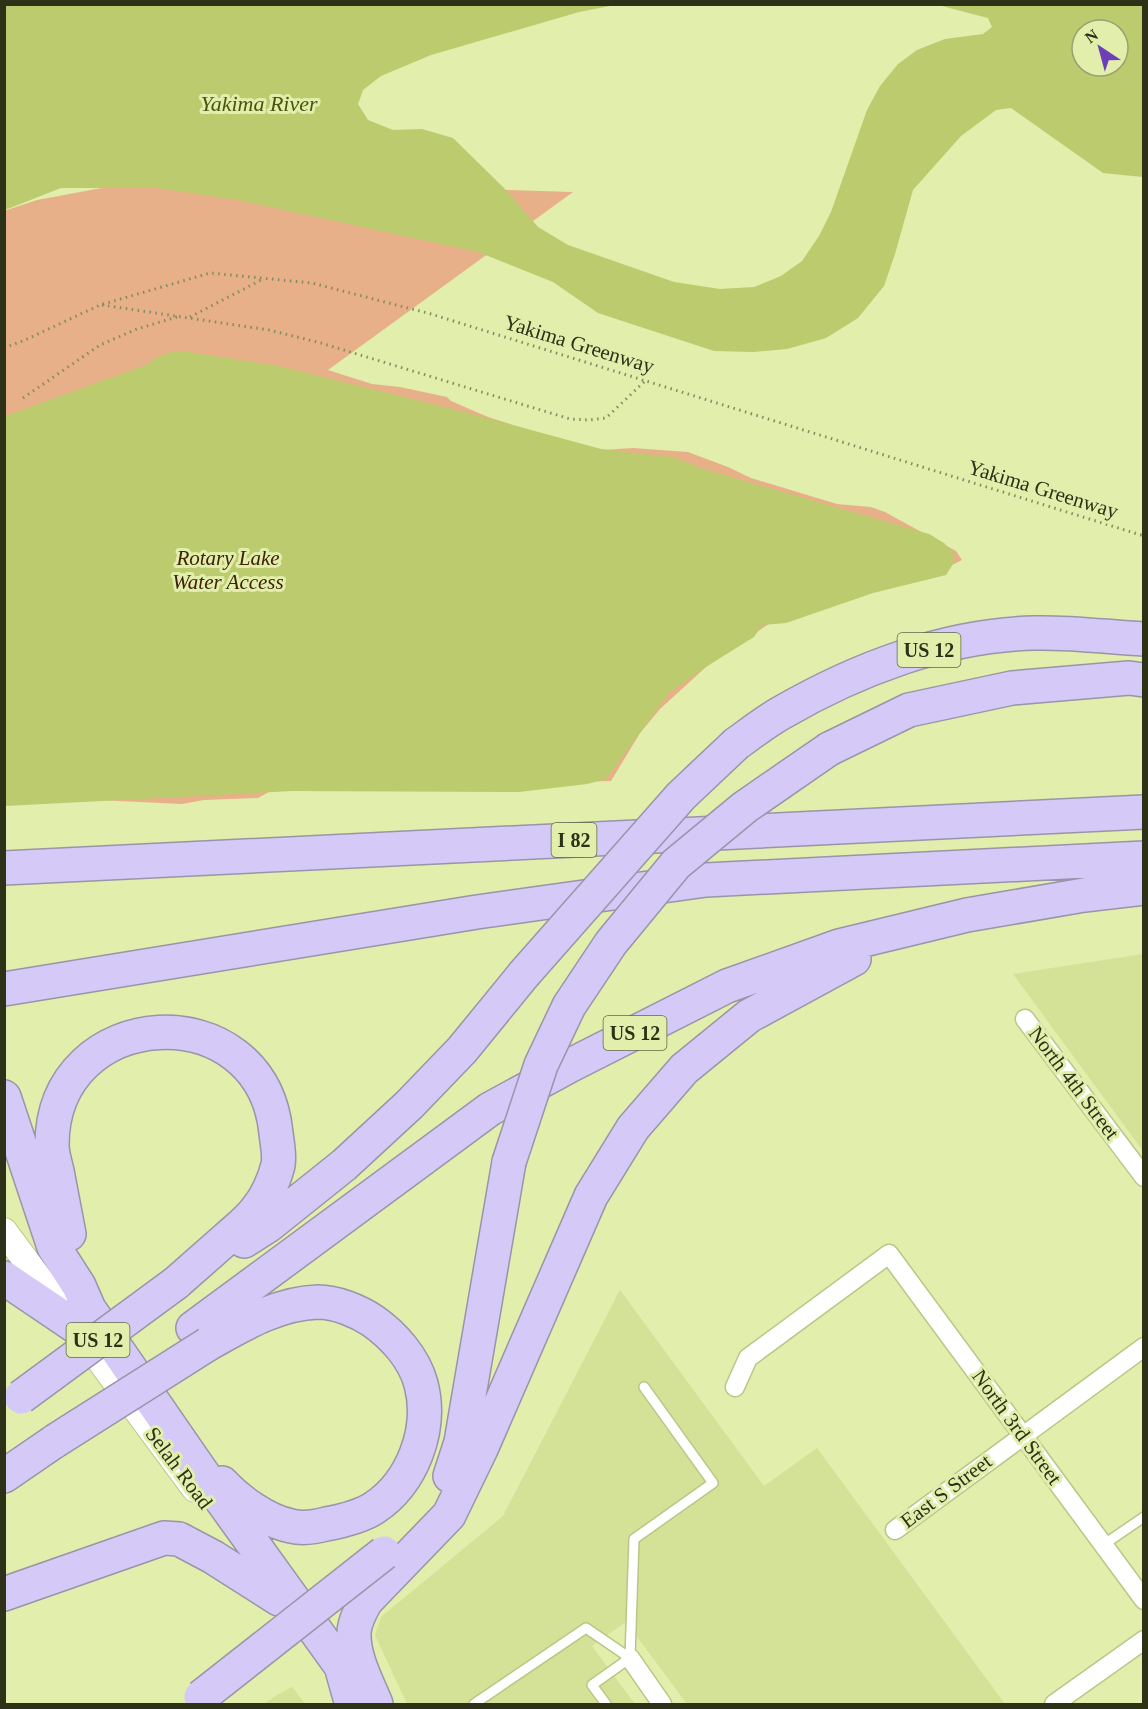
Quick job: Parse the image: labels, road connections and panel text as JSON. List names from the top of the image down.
{
  "streets": {
    "highway": ["US 12", "I 82"],
    "main road": ["Selah Road"],
    "street": ["North 4th Street", "North 3rd Street", "East S Street"],
    "path": ["Yakima Greenway"]
  },
  "crossings": [
    ["North 3rd Street", "East S Street"]
  ],
  "water": ["Yakima River"],
  "parks": ["Rotary Lake Water Access"],
  "north": "top left"
}
